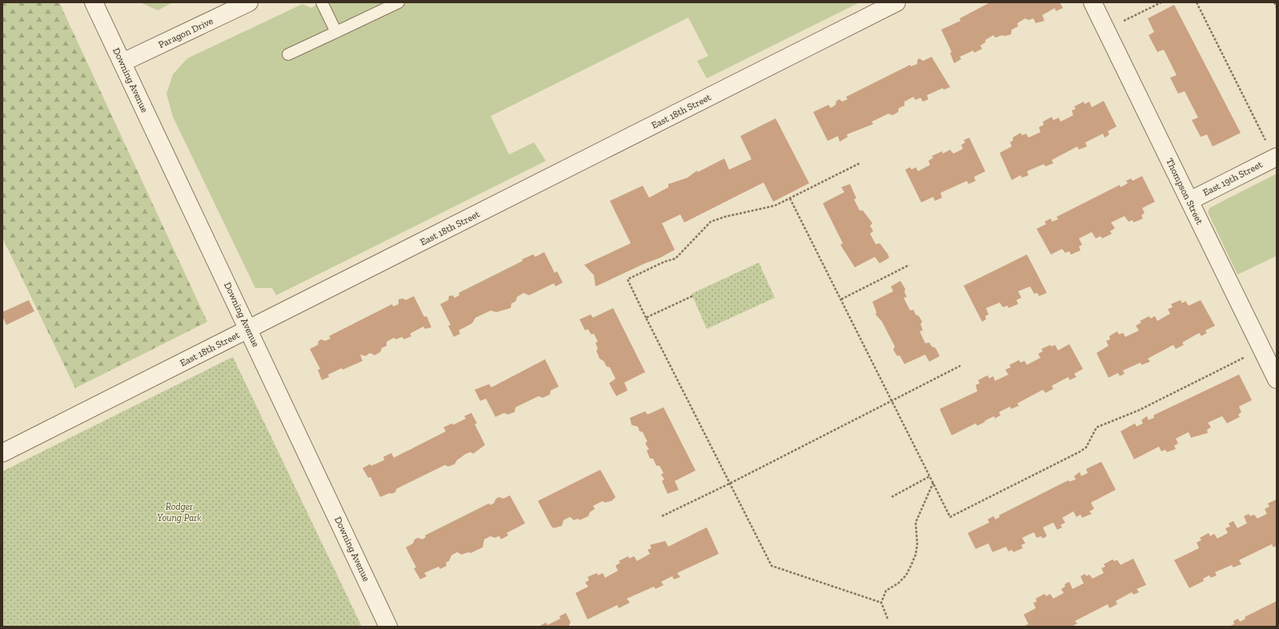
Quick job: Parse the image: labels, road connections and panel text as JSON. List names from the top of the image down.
{
  "streets": {
    "street": [
      "Paragon Drive",
      "Downing Avenue",
      "East 18th Street",
      "East 19th Street",
      "Thompson Street"
    ]
  },
  "crossings": [
    ["Paragon Drive", "Downing Avenue"],
    ["Downing Avenue", "East 18th Street"],
    ["East 19th Street", "Thompson Street"]
  ],
  "parks": ["Rodger Young Park"]
}
